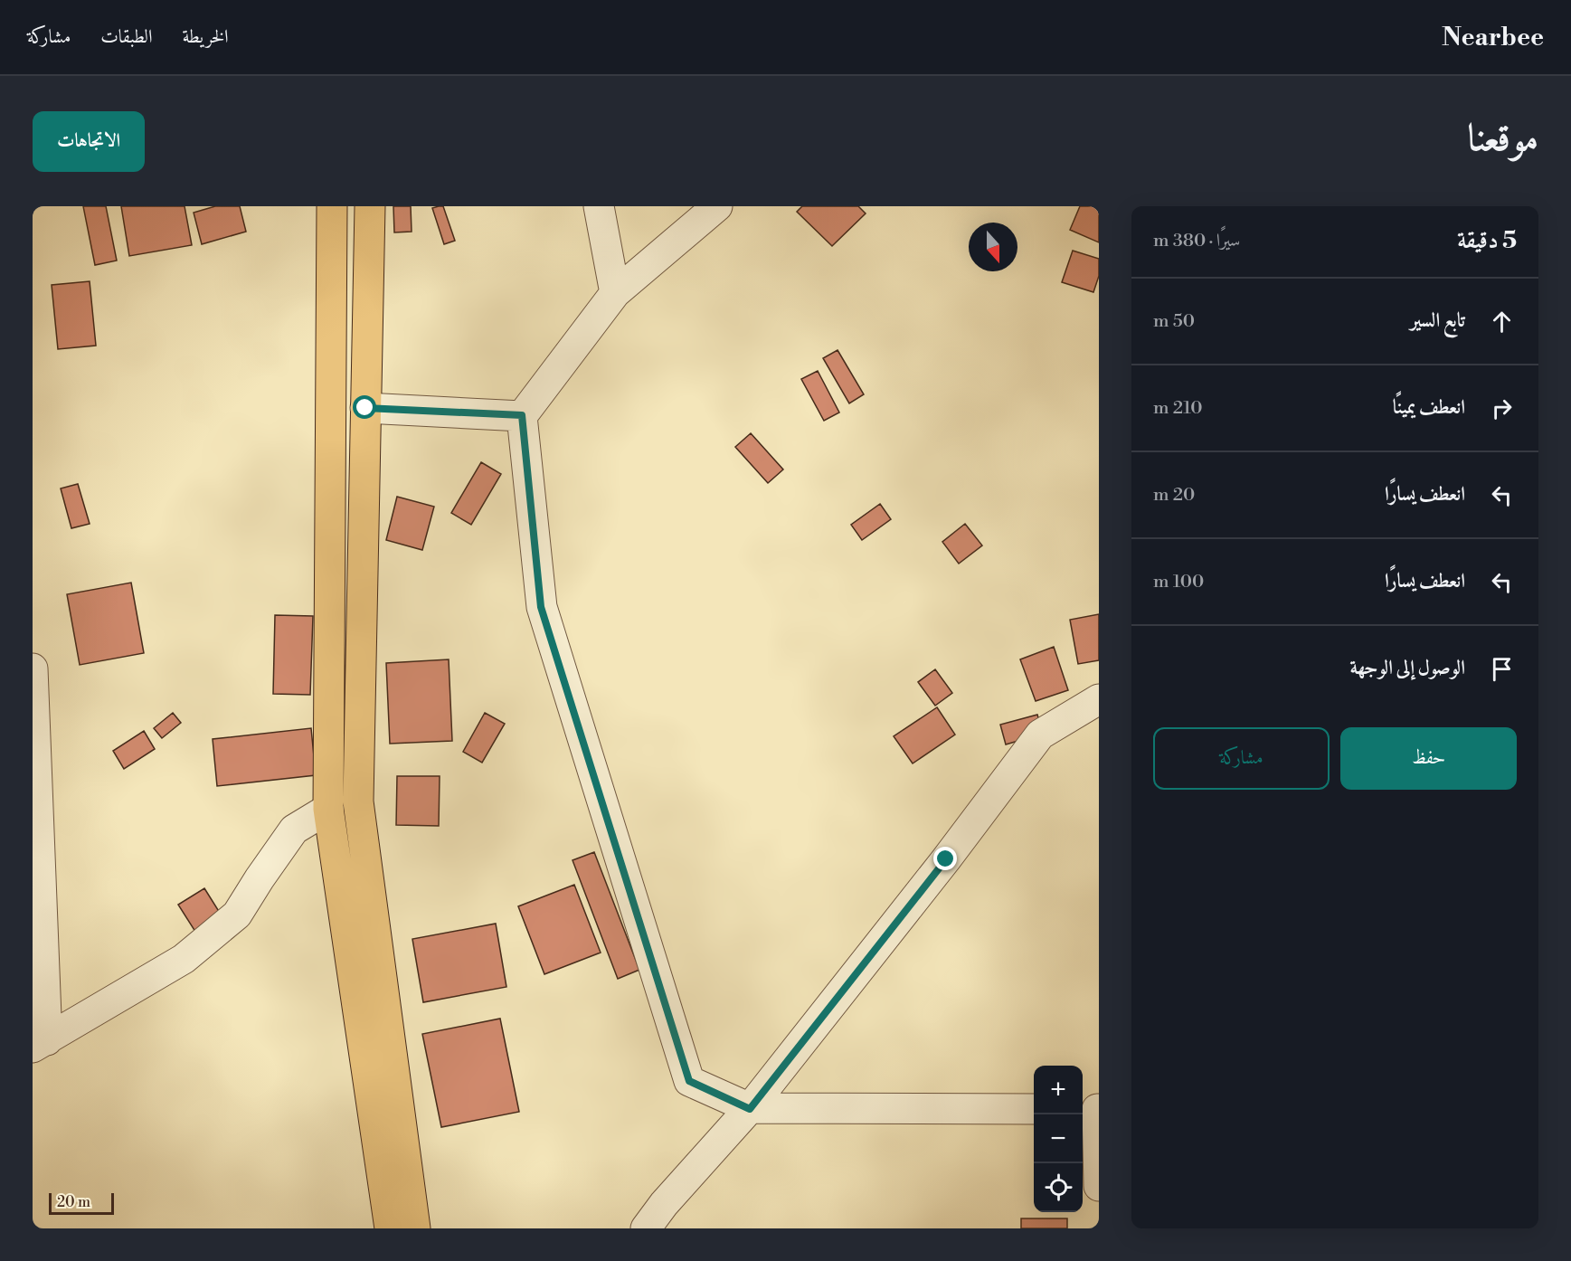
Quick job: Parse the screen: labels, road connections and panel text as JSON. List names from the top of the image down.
{
  "scale_bar": "20 m",
  "north": "bottom",
  "page": {
    "header": "Nearbee",
    "nav": ["الخريطة", "الطبقات", "مشاركة"],
    "title": "موقعنا",
    "buttons": [
      "الاتجاهات",
      ["حفظ", "مشاركة"]
    ],
    "heading": ["5 دقيقة", "سيرًا · 380 m"],
    "list": [
      ["تابع السير", "50 m"],
      ["انعطف يمينًا", "210 m"],
      ["انعطف يسارًا", "20 m"],
      ["انعطف يسارًا", "100 m"],
      "الوصول إلى الوجهة"
    ],
    "map_buttons": ["+", "−"],
    "scale": "20 m"
  }
}
